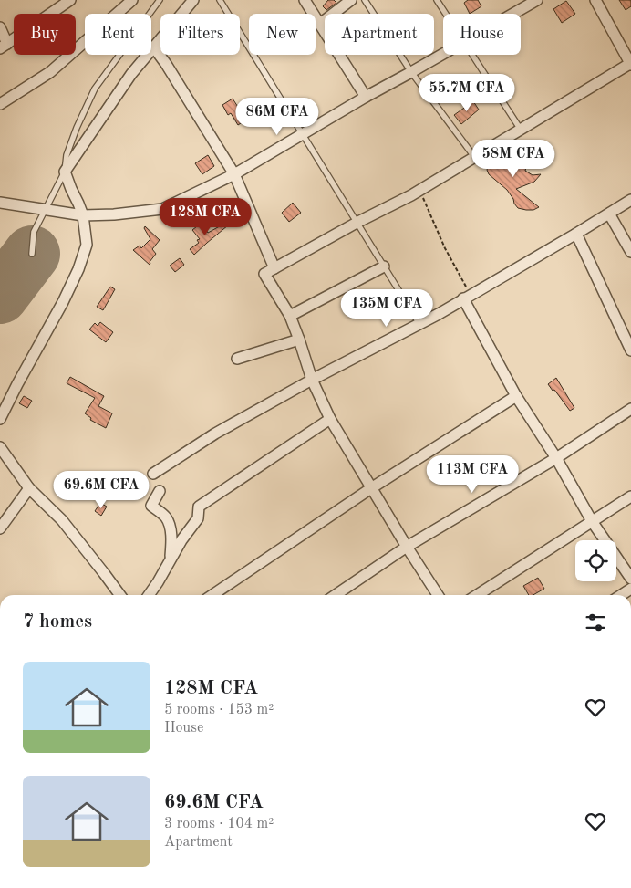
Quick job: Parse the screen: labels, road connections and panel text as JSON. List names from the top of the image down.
{
  "page": {
    "chip": [
      "Buy",
      "Rent",
      "Filters",
      "New",
      "Apartment",
      "House"
    ],
    "price": [
      "55.7M CFA",
      "86M CFA",
      "58M CFA",
      "128M CFA",
      "135M CFA",
      "113M CFA",
      "69.6M CFA"
    ],
    "heading": "7 homes",
    "list": [
      {
        "name": "128M CFA",
        "note": "5 rooms · 153 m² · House"
      },
      {
        "name": "69.6M CFA",
        "note": "3 rooms · 104 m² · Apartment"
      }
    ]
  }
}
